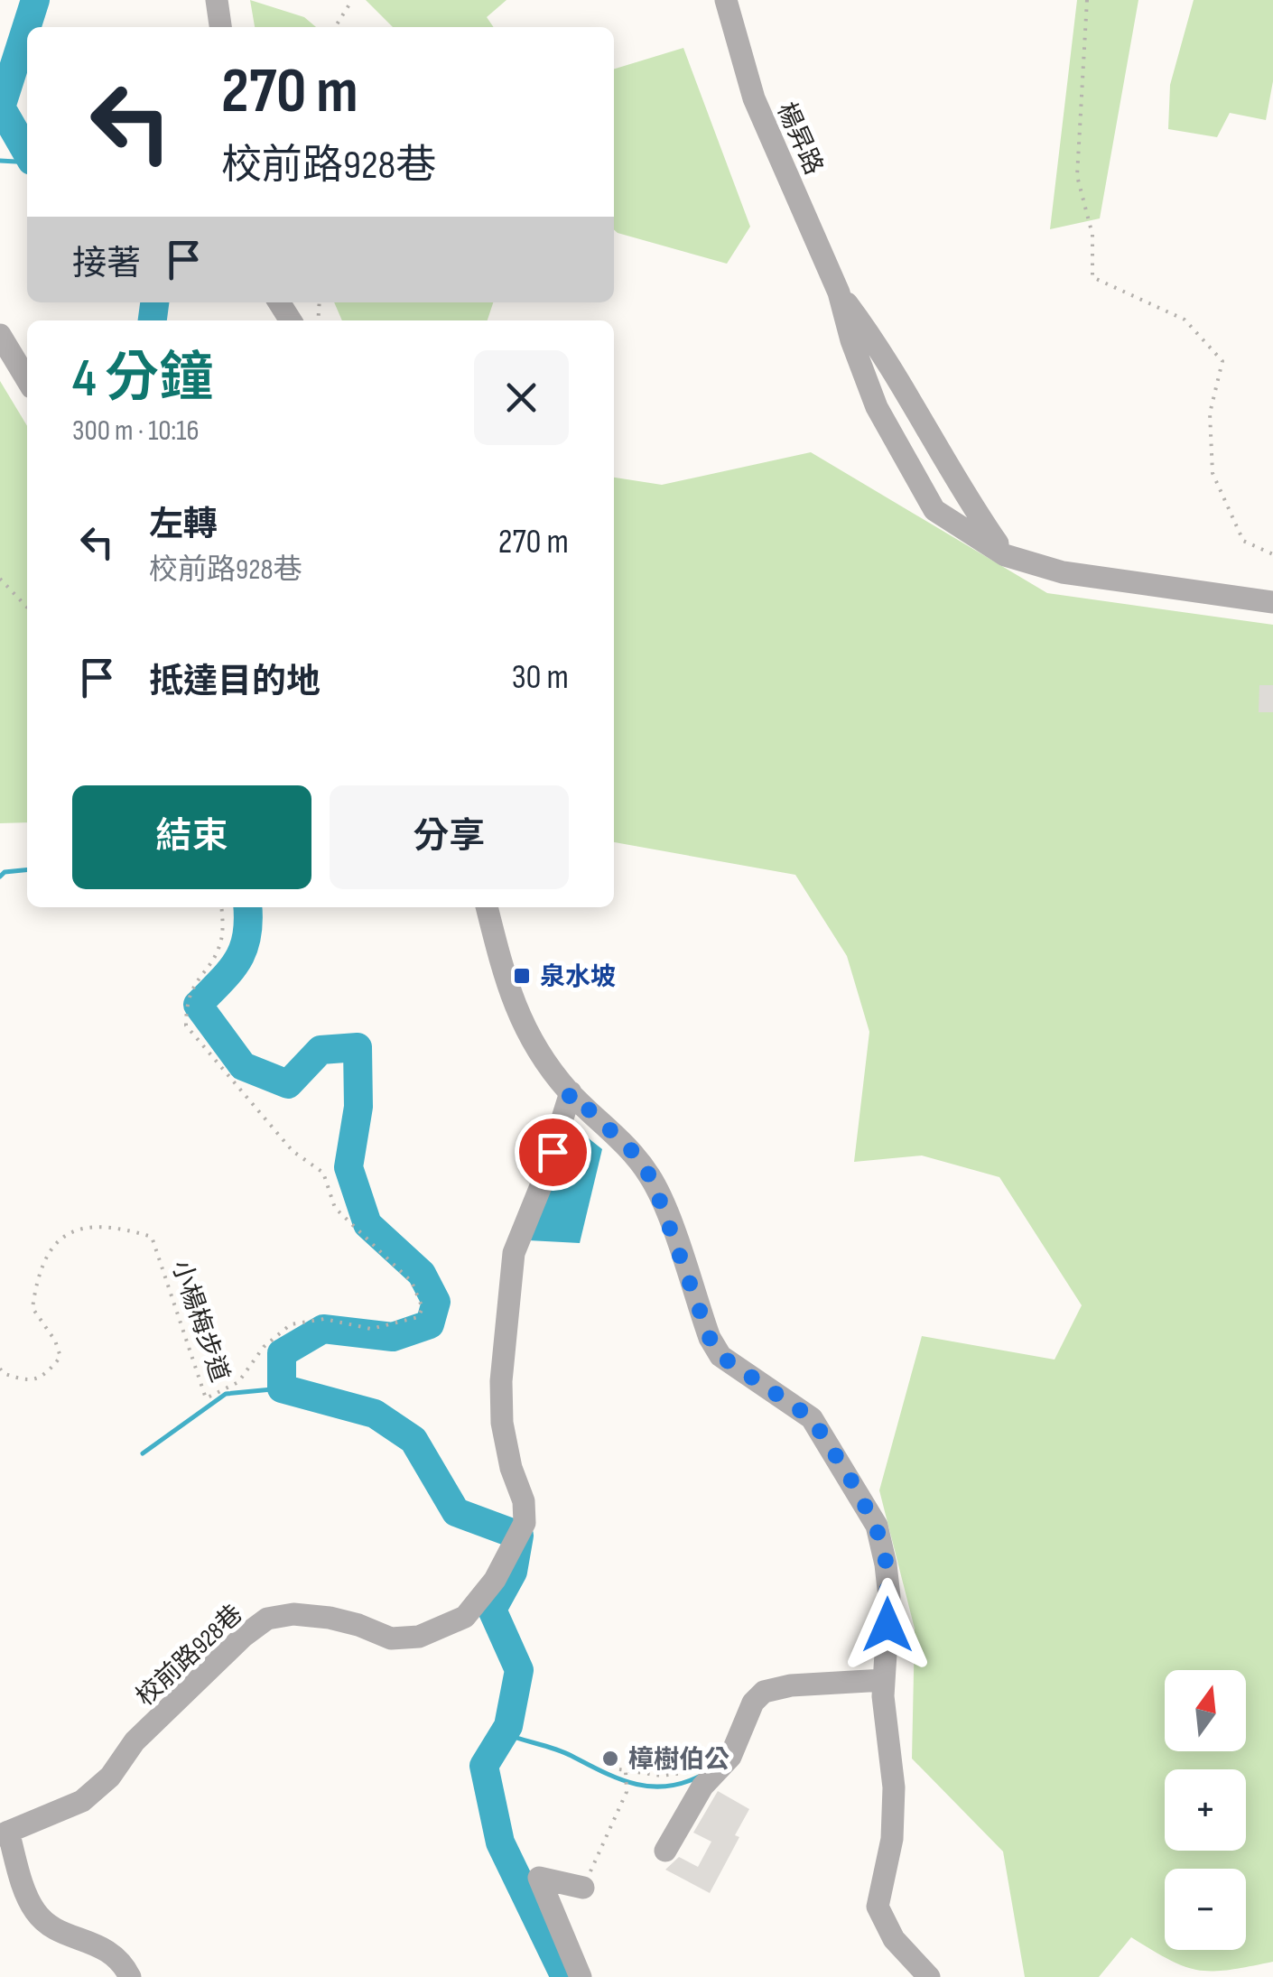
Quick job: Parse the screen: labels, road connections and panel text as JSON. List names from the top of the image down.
{
  "streets": {
    "street": ["楊昇路", "校前路928巷"],
    "path": ["小楊梅步道"]
  },
  "places": {
    "transit": ["泉水坡"],
    "other": ["樟樹伯公"]
  },
  "north": "top",
  "page": {
    "turn": ["270 m", "校前路928巷"],
    "then": "接著",
    "heading": ["4 分鐘", "300 m · 10:16"],
    "list": [
      {
        "name": "左轉",
        "note": "校前路928巷",
        "value": "270 m"
      },
      {
        "name": "抵達目的地",
        "value": "30 m"
      }
    ],
    "buttons": ["結束", "分享"],
    "map_buttons": ["+", "−"]
  }
}
